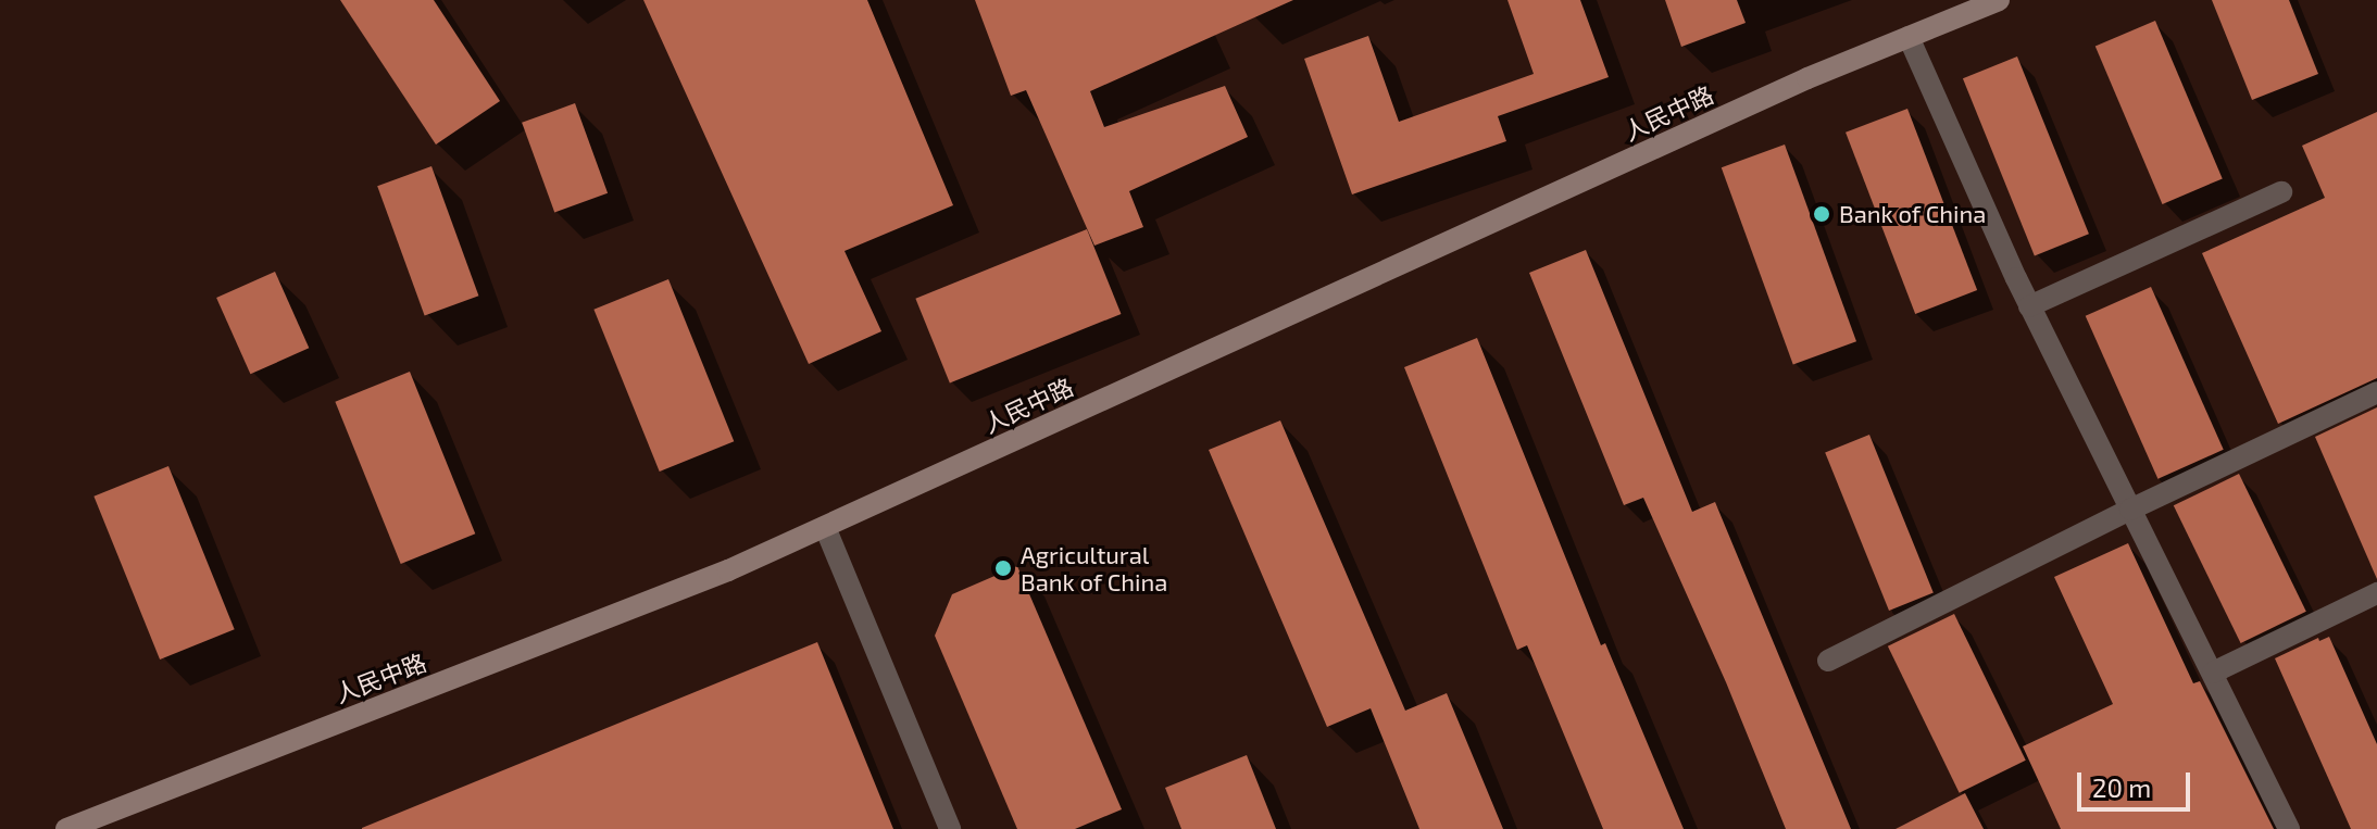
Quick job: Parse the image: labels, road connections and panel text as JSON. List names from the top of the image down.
{
  "streets": {
    "street": ["人民中路"]
  },
  "places": ["Bank of China", "Agricultural Bank of China"],
  "scale_bar": "20 m"
}
